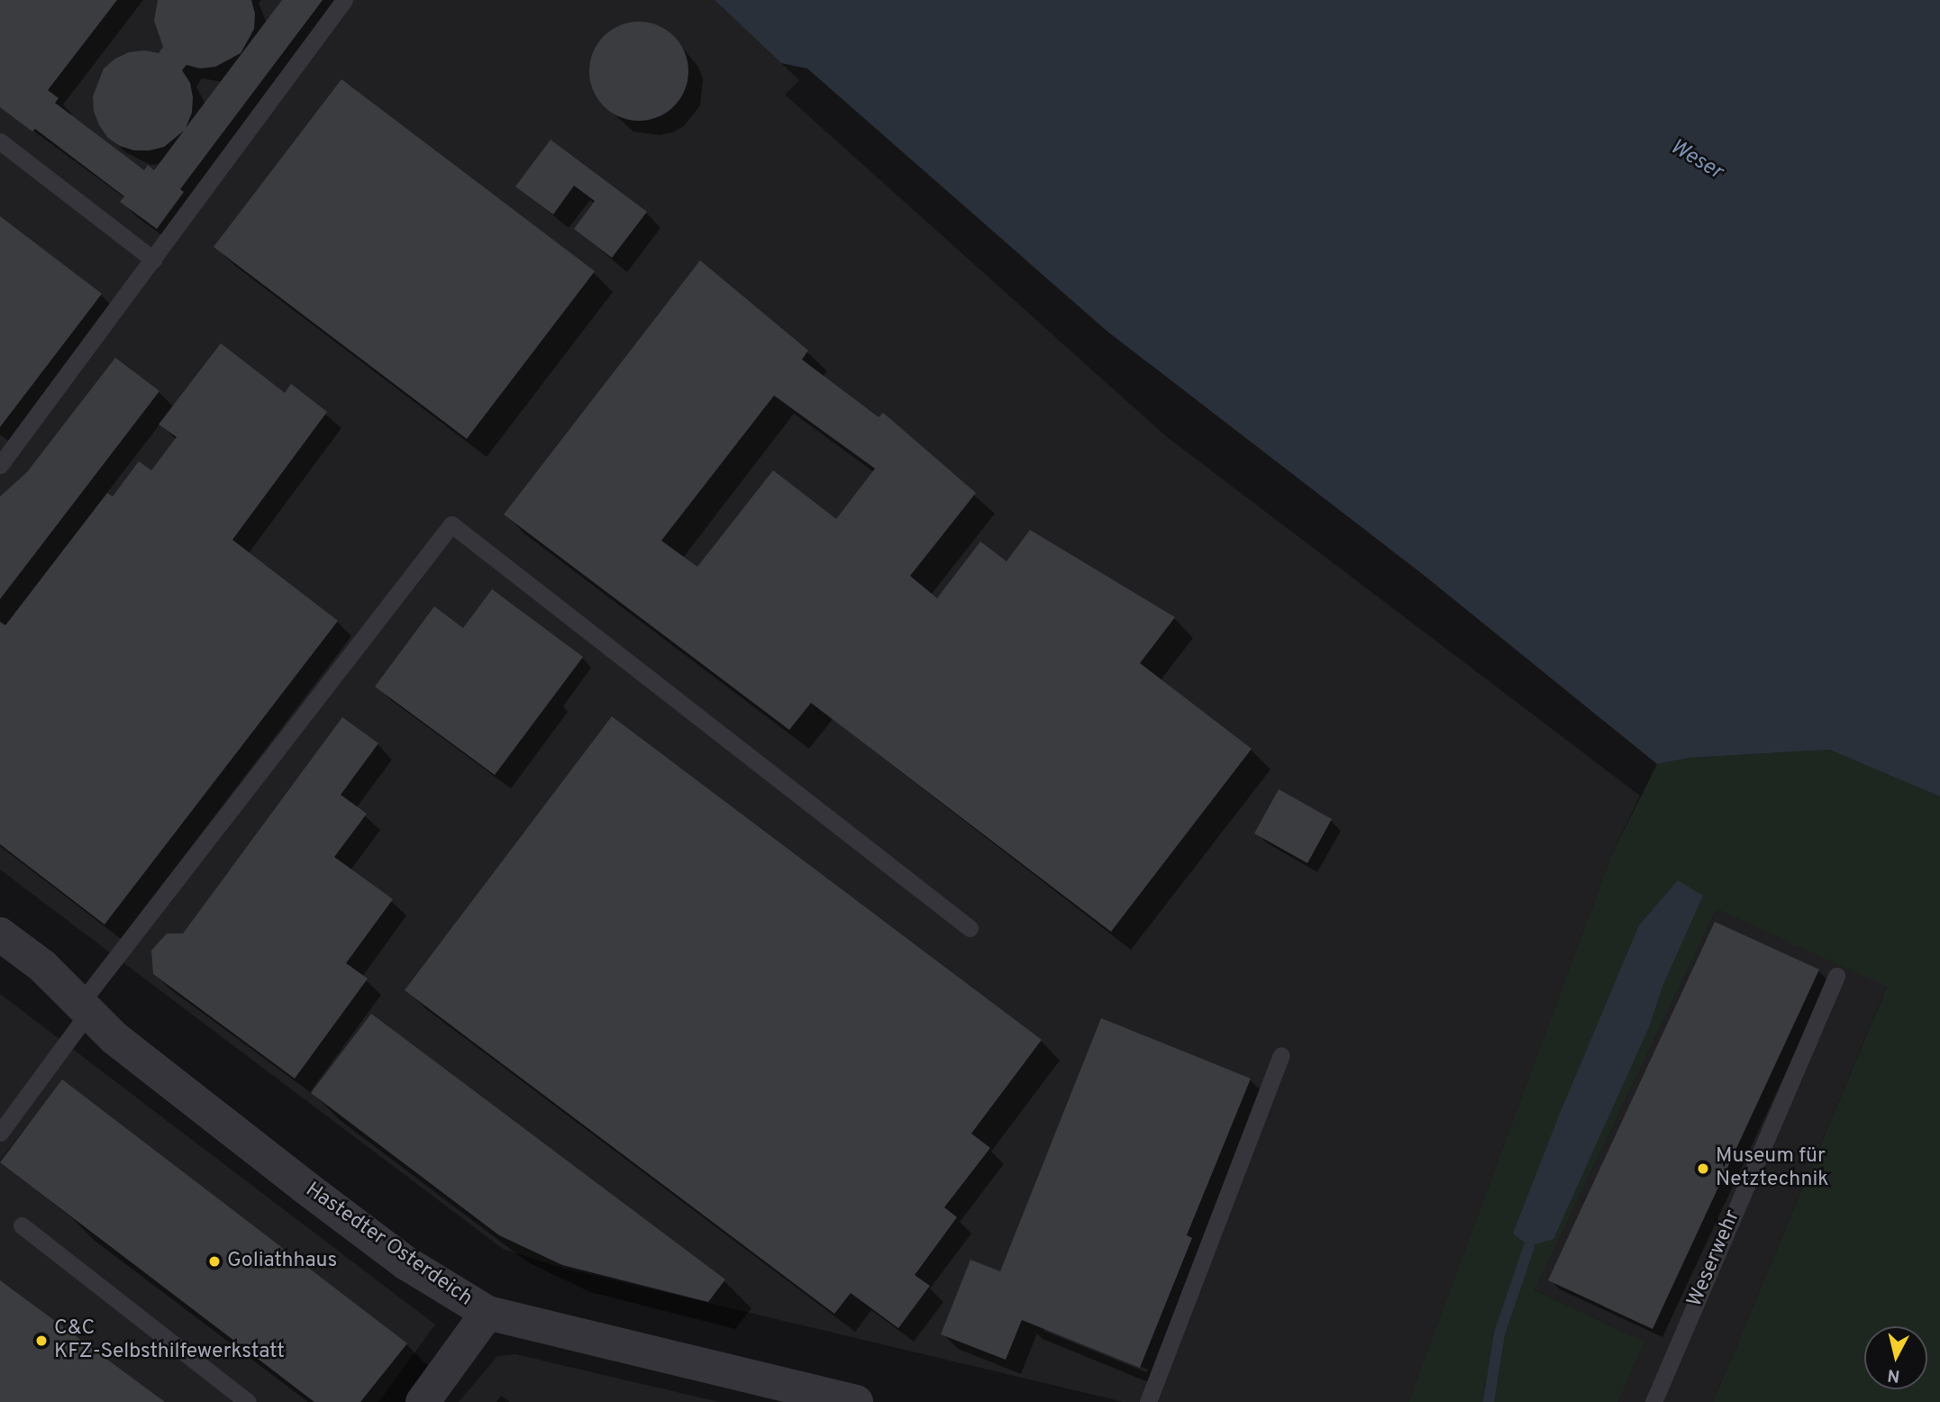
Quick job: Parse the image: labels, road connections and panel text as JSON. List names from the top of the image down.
{
  "streets": {
    "street": ["Hastedter Osterdeich"],
    "lane": ["Weserwehr"]
  },
  "water": ["Weser"],
  "places": ["Museum für Netztechnik", "Goliathhaus", "C&C KFZ-Selbsthilfewerkstatt"],
  "north": "bottom"
}
